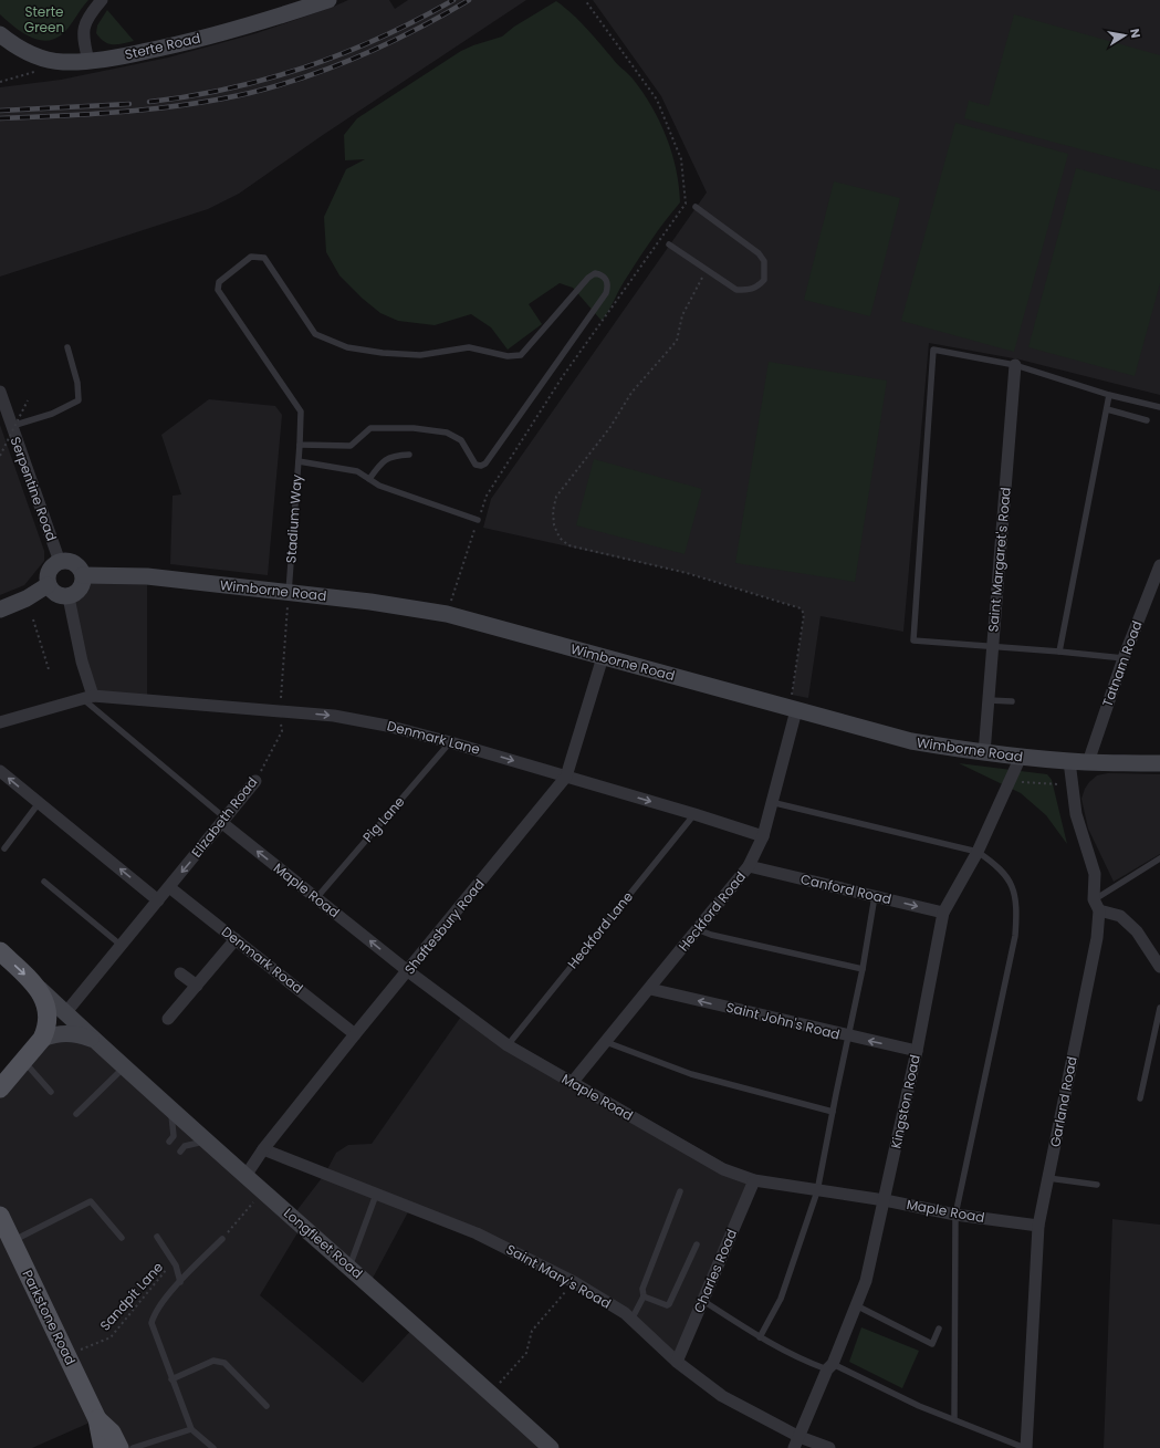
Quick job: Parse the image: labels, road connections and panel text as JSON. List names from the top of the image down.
{
  "streets": {
    "main road": [
      "Sterte Road",
      "Wimborne Road",
      "Longfleet Road",
      "Parkstone Road"
    ],
    "street": [
      "Serpentine Road",
      "Saint Margaret's Road",
      "Tatnam Road",
      "Denmark Lane",
      "Elizabeth Road",
      "Canford Road",
      "Maple Road",
      "Heckford Road",
      "Shaftesbury Road",
      "Denmark Road",
      "Saint John's Road",
      "Kingston Road",
      "Garland Road",
      "Charles Road",
      "Saint Mary's Road"
    ],
    "lane": ["Stadium Way", "Pig Lane", "Heckford Lane"],
    "path": ["Sandpit Lane"]
  },
  "crossings": [
    ["Serpentine Road", "Wimborne Road"],
    ["Stadium Way", "Wimborne Road"],
    ["Stadium Way", "Elizabeth Road"],
    ["Saint Margaret's Road", "Wimborne Road"],
    ["Wimborne Road", "Tatnam Road"],
    ["Wimborne Road", "Elizabeth Road"],
    ["Wimborne Road", "Heckford Road"],
    ["Wimborne Road", "Shaftesbury Road"],
    ["Wimborne Road", "Kingston Road"],
    ["Wimborne Road", "Garland Road"],
    ["Denmark Lane", "Elizabeth Road"],
    ["Denmark Lane", "Pig Lane"],
    ["Denmark Lane", "Heckford Road"],
    ["Denmark Lane", "Shaftesbury Road"],
    ["Denmark Lane", "Heckford Lane"],
    ["Elizabeth Road", "Maple Road"],
    ["Elizabeth Road", "Denmark Road"],
    ["Elizabeth Road", "Longfleet Road"],
    ["Pig Lane", "Maple Road"],
    ["Canford Road", "Heckford Road"],
    ["Canford Road", "Kingston Road"],
    ["Maple Road", "Heckford Road"],
    ["Maple Road", "Shaftesbury Road"],
    ["Maple Road", "Heckford Lane"],
    ["Maple Road", "Kingston Road"],
    ["Maple Road", "Garland Road"],
    ["Maple Road", "Charles Road"],
    ["Heckford Road", "Saint John's Road"],
    ["Shaftesbury Road", "Denmark Road"],
    ["Shaftesbury Road", "Longfleet Road"],
    ["Shaftesbury Road", "Saint Mary's Road"],
    ["Saint John's Road", "Kingston Road"],
    ["Kingston Road", "Saint Mary's Road"],
    ["Charles Road", "Saint Mary's Road"],
    ["Sandpit Lane", "Parkstone Road"]
  ],
  "one_way": ["Denmark Lane", "Canford Road", "Saint John's Road"],
  "parks": ["Sterte Green"],
  "north": "right"
}
